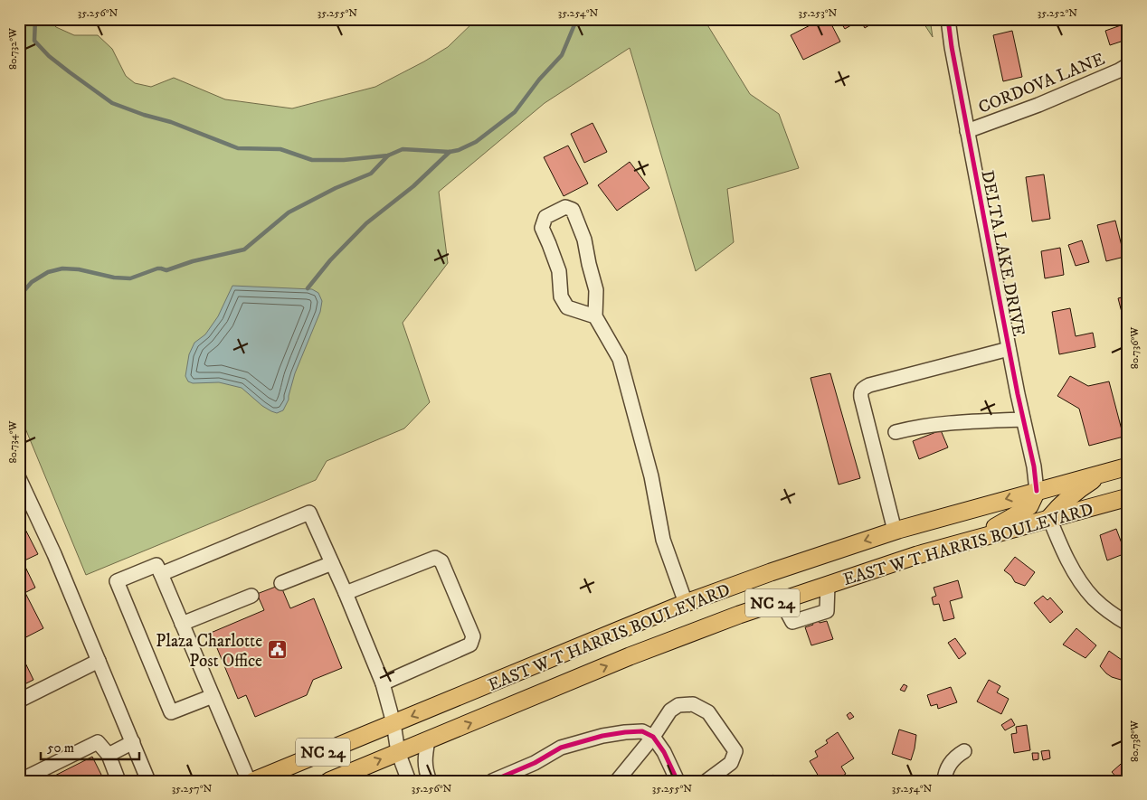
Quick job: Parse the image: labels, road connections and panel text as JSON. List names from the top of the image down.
{
  "streets": {
    "main road": ["EAST W T HARRIS BOULEVARD", "NC 24"],
    "street": ["CORDOVA LANE", "DELTA LAKE DRIVE"]
  },
  "crossings": [
    ["CORDOVA LANE", "DELTA LAKE DRIVE"],
    ["DELTA LAKE DRIVE", "EAST W T HARRIS BOULEVARD"]
  ],
  "places": {
    "public building": ["Plaza Charlotte Post Office"]
  },
  "scale_bar": "50 m",
  "coordinates": [
    "35.256°N",
    "35.255°N",
    "35.254°N",
    "35.253°N",
    "35.252°N",
    "80.732°W",
    "80.736°W",
    "80.734°W",
    "80.738°W",
    "35.257°N"
  ]
}
